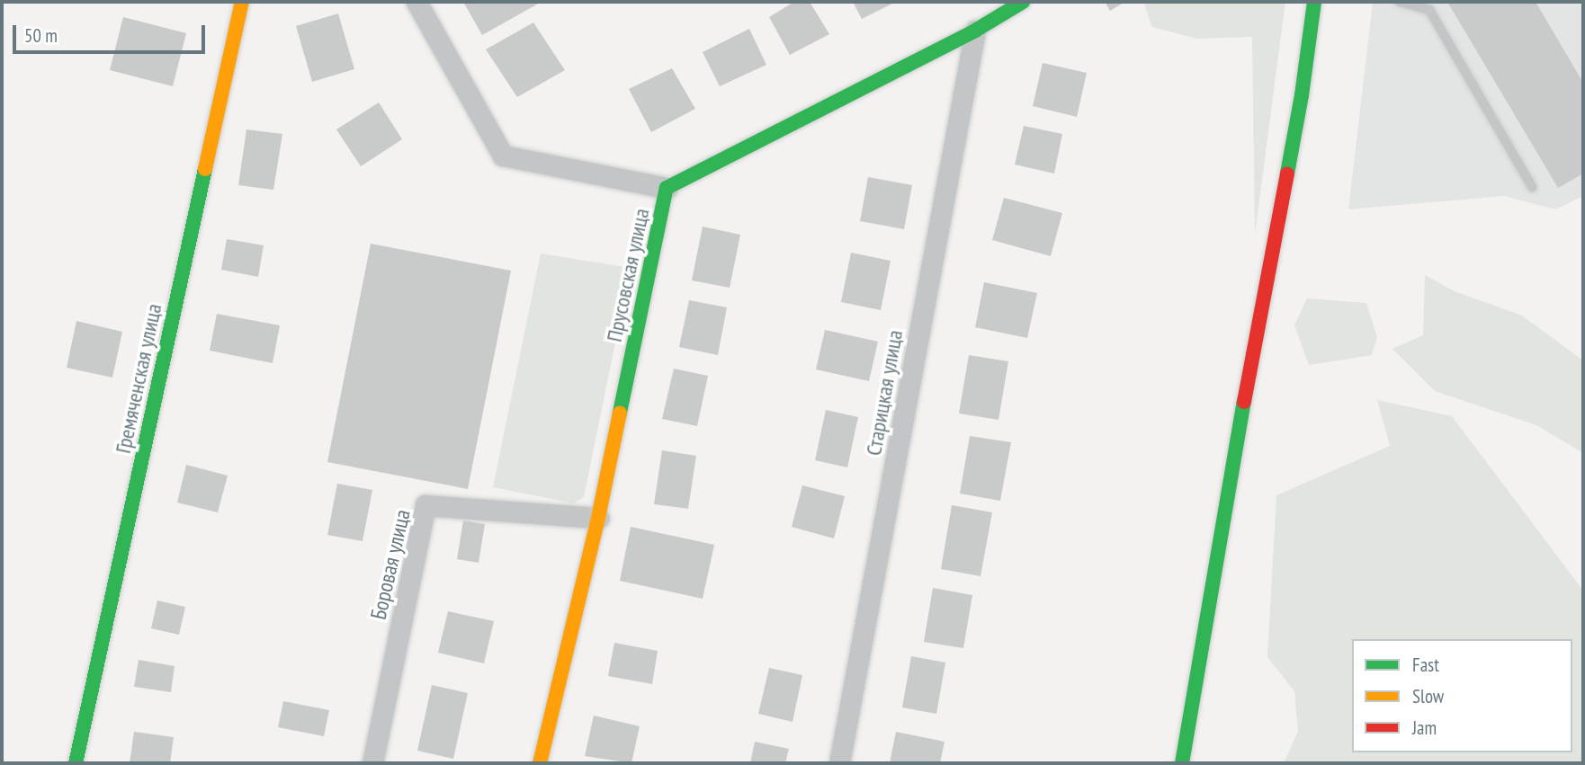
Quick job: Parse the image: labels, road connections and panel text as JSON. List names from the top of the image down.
{
  "streets": {
    "street": [
      "Прусовская улица",
      "Гремяченская улица",
      "Старицкая улица",
      "Боровая улица"
    ]
  },
  "crossings": [
    ["Прусовская улица", "Старицкая улица"],
    ["Прусовская улица", "Боровая улица"]
  ],
  "legend": ["Fast", "Slow", "Jam"],
  "scale_bar": "50 m"
}
